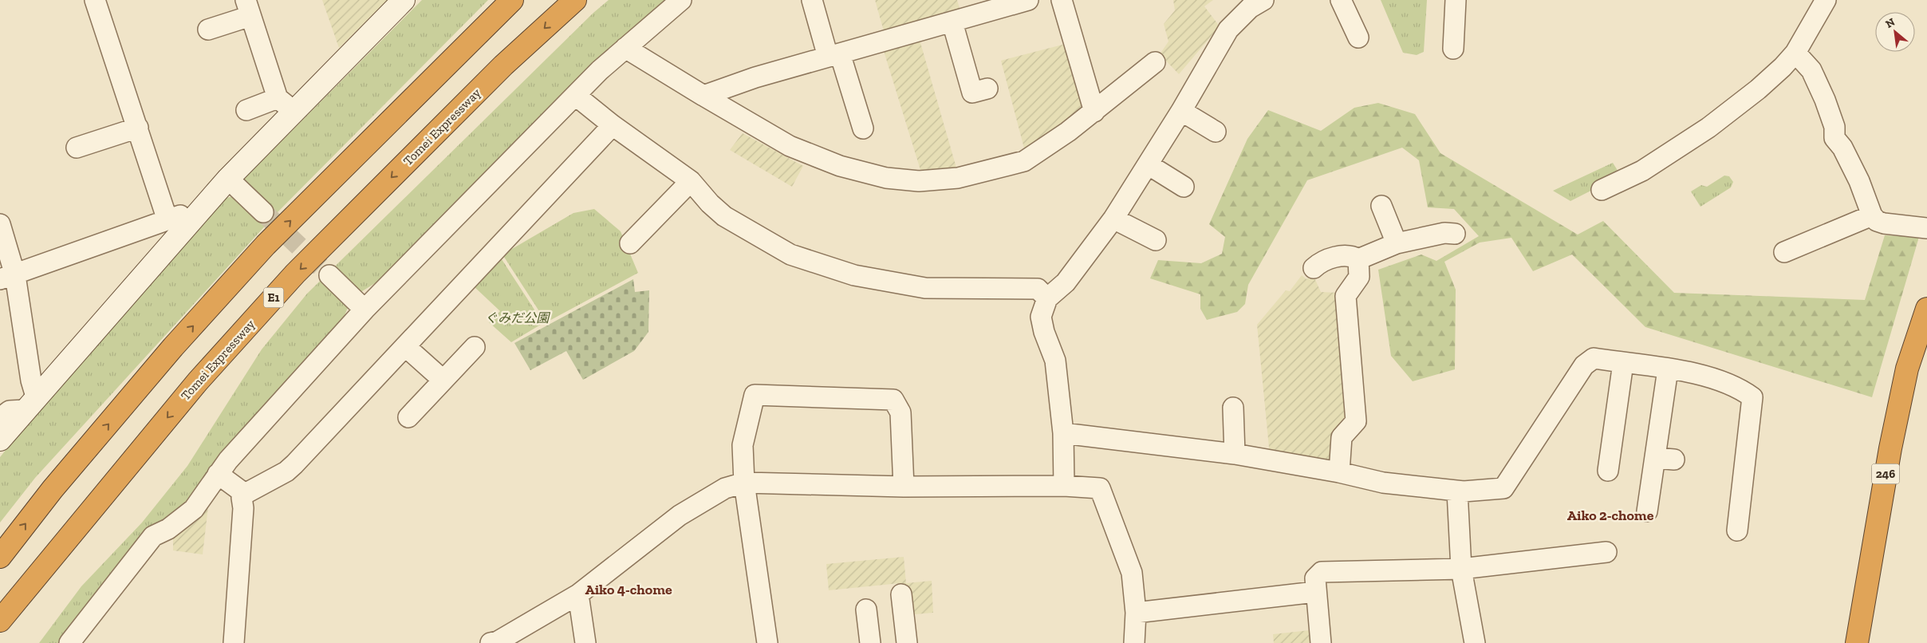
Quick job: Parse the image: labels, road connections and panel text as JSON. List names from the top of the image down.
{
  "streets": {
    "highway": ["Tomei Expressway", "E1", "246"]
  },
  "districts": ["Aiko 2-chome", "Aiko 4-chome"],
  "parks": ["ぐみだ公園"],
  "north": "top left"
}
